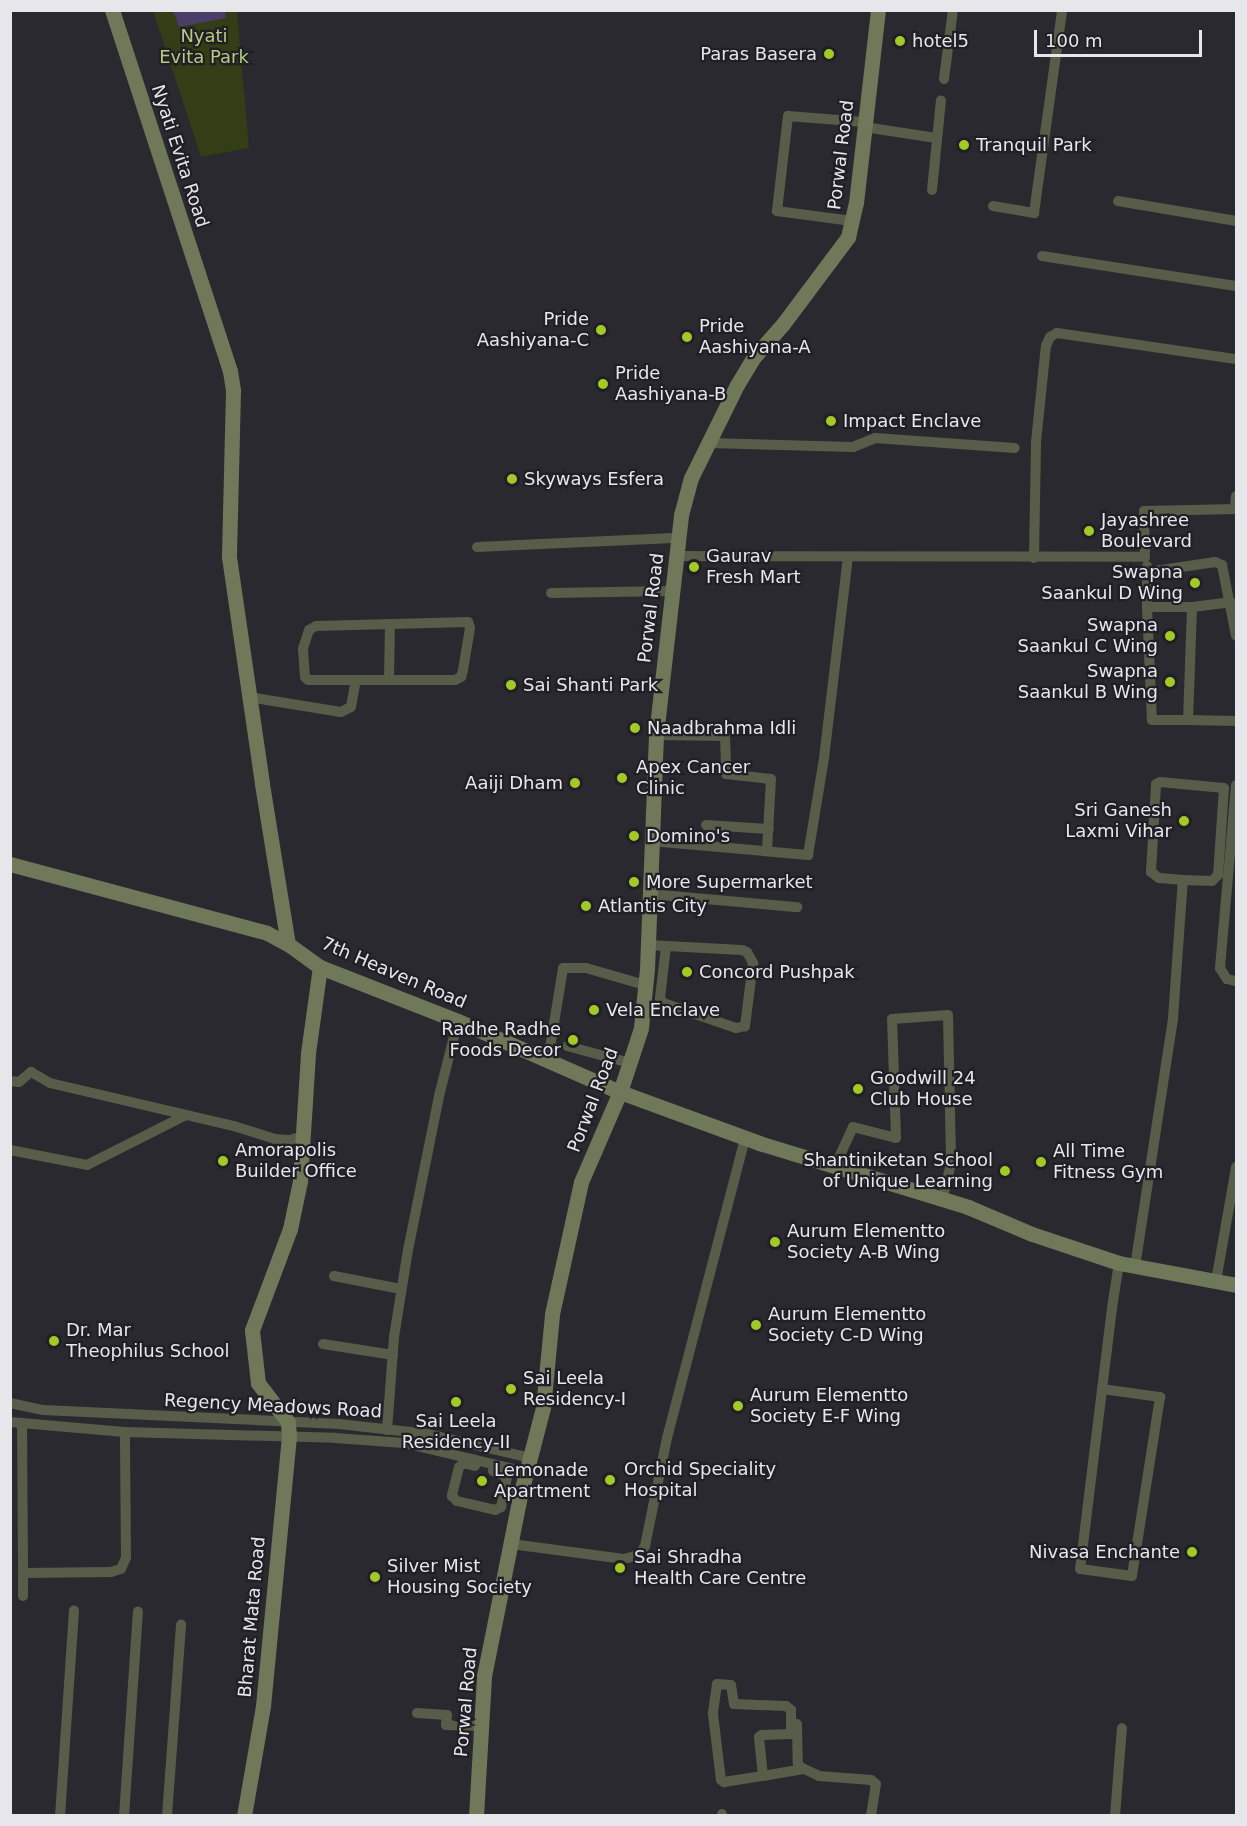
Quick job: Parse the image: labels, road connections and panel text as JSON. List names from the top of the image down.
{
  "streets": {
    "street": [
      "Porwal Road",
      "Nyati Evita Road",
      "7th Heaven Road",
      "Regency Meadows Road",
      "Bharat Mata Road"
    ]
  },
  "crossings": [
    ["Porwal Road", "7th Heaven Road"],
    ["Porwal Road", "Regency Meadows Road"],
    ["Nyati Evita Road", "7th Heaven Road"],
    ["Regency Meadows Road", "Bharat Mata Road"]
  ],
  "parks": ["Nyati Evita Park"],
  "places": [
    "hotel5",
    "Paras Basera",
    "Tranquil Park",
    "Pride Aashiyana-C",
    "Pride Aashiyana-A",
    "Pride Aashiyana-B",
    "Impact Enclave",
    "Skyways Esfera",
    "Jayashree Boulevard",
    "Gaurav Fresh Mart",
    "Swapna Saankul D Wing",
    "Swapna Saankul C Wing",
    "Swapna Saankul B Wing",
    "Sai Shanti Park",
    "Naadbrahma Idli",
    "Apex Cancer Clinic",
    "Aaiji Dham",
    "Sri Ganesh Laxmi Vihar",
    "Domino's",
    "More Supermarket",
    "Atlantis City",
    "Concord Pushpak",
    "Vela Enclave",
    "Radhe Radhe Foods Decor",
    "Goodwill 24 Club House",
    "Amorapolis Builder Office",
    "All Time Fitness Gym",
    "Shantiniketan School of Unique Learning",
    "Aurum Elementto Society A-B Wing",
    "Aurum Elementto Society C-D Wing",
    "Dr. Mar Theophilus School",
    "Sai Leela Residency-I",
    "Sai Leela Residency-II",
    "Aurum Elementto Society E-F Wing",
    "Orchid Speciality Hospital",
    "Lemonade Apartment",
    "Nivasa Enchante",
    "Sai Shradha Health Care Centre",
    "Silver Mist Housing Society"
  ],
  "scale_bar": "100 m"
}
